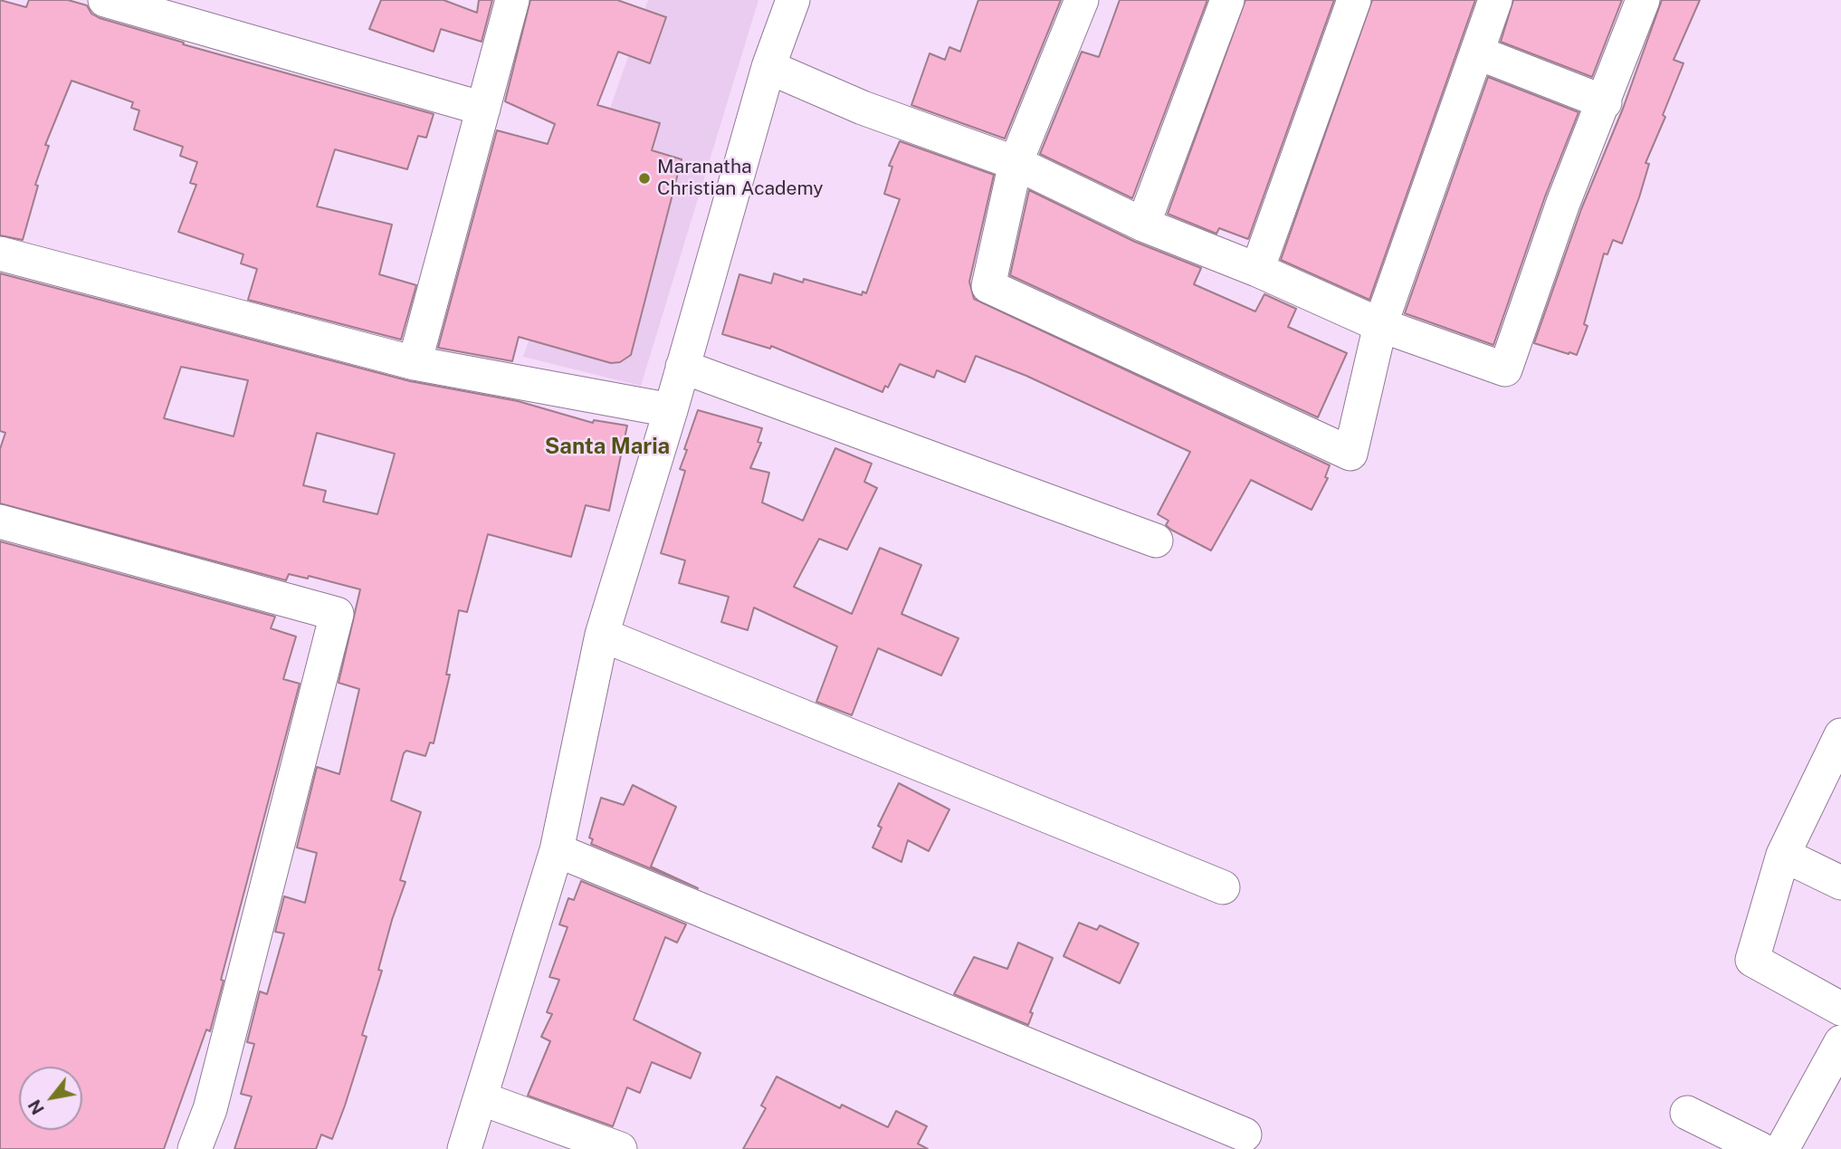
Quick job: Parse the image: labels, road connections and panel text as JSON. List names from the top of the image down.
{
  "districts": ["Santa Maria"],
  "places": ["Maranatha Christian Academy"],
  "north": "bottom left"
}
